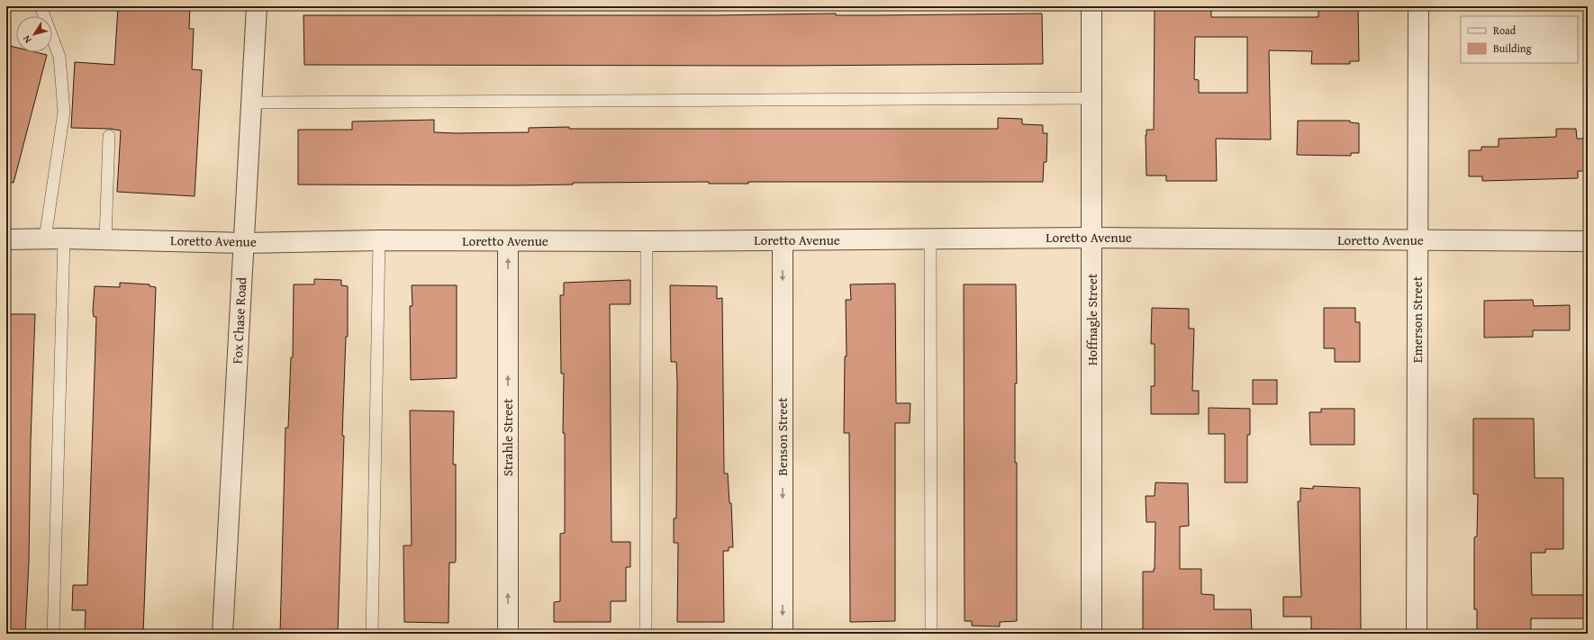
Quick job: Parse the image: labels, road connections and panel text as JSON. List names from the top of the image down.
{
  "streets": {
    "street": [
      "Loretto Avenue",
      "Hoffnagle Street",
      "Emerson Street",
      "Fox Chase Road",
      "Benson Street",
      "Strahle Street"
    ]
  },
  "crossings": [
    ["Loretto Avenue", "Hoffnagle Street"],
    ["Loretto Avenue", "Emerson Street"],
    ["Loretto Avenue", "Fox Chase Road"],
    ["Loretto Avenue", "Benson Street"],
    ["Loretto Avenue", "Strahle Street"]
  ],
  "one_way": ["Benson Street", "Strahle Street"],
  "legend": ["Road", "Building"],
  "north": "bottom left"
}
